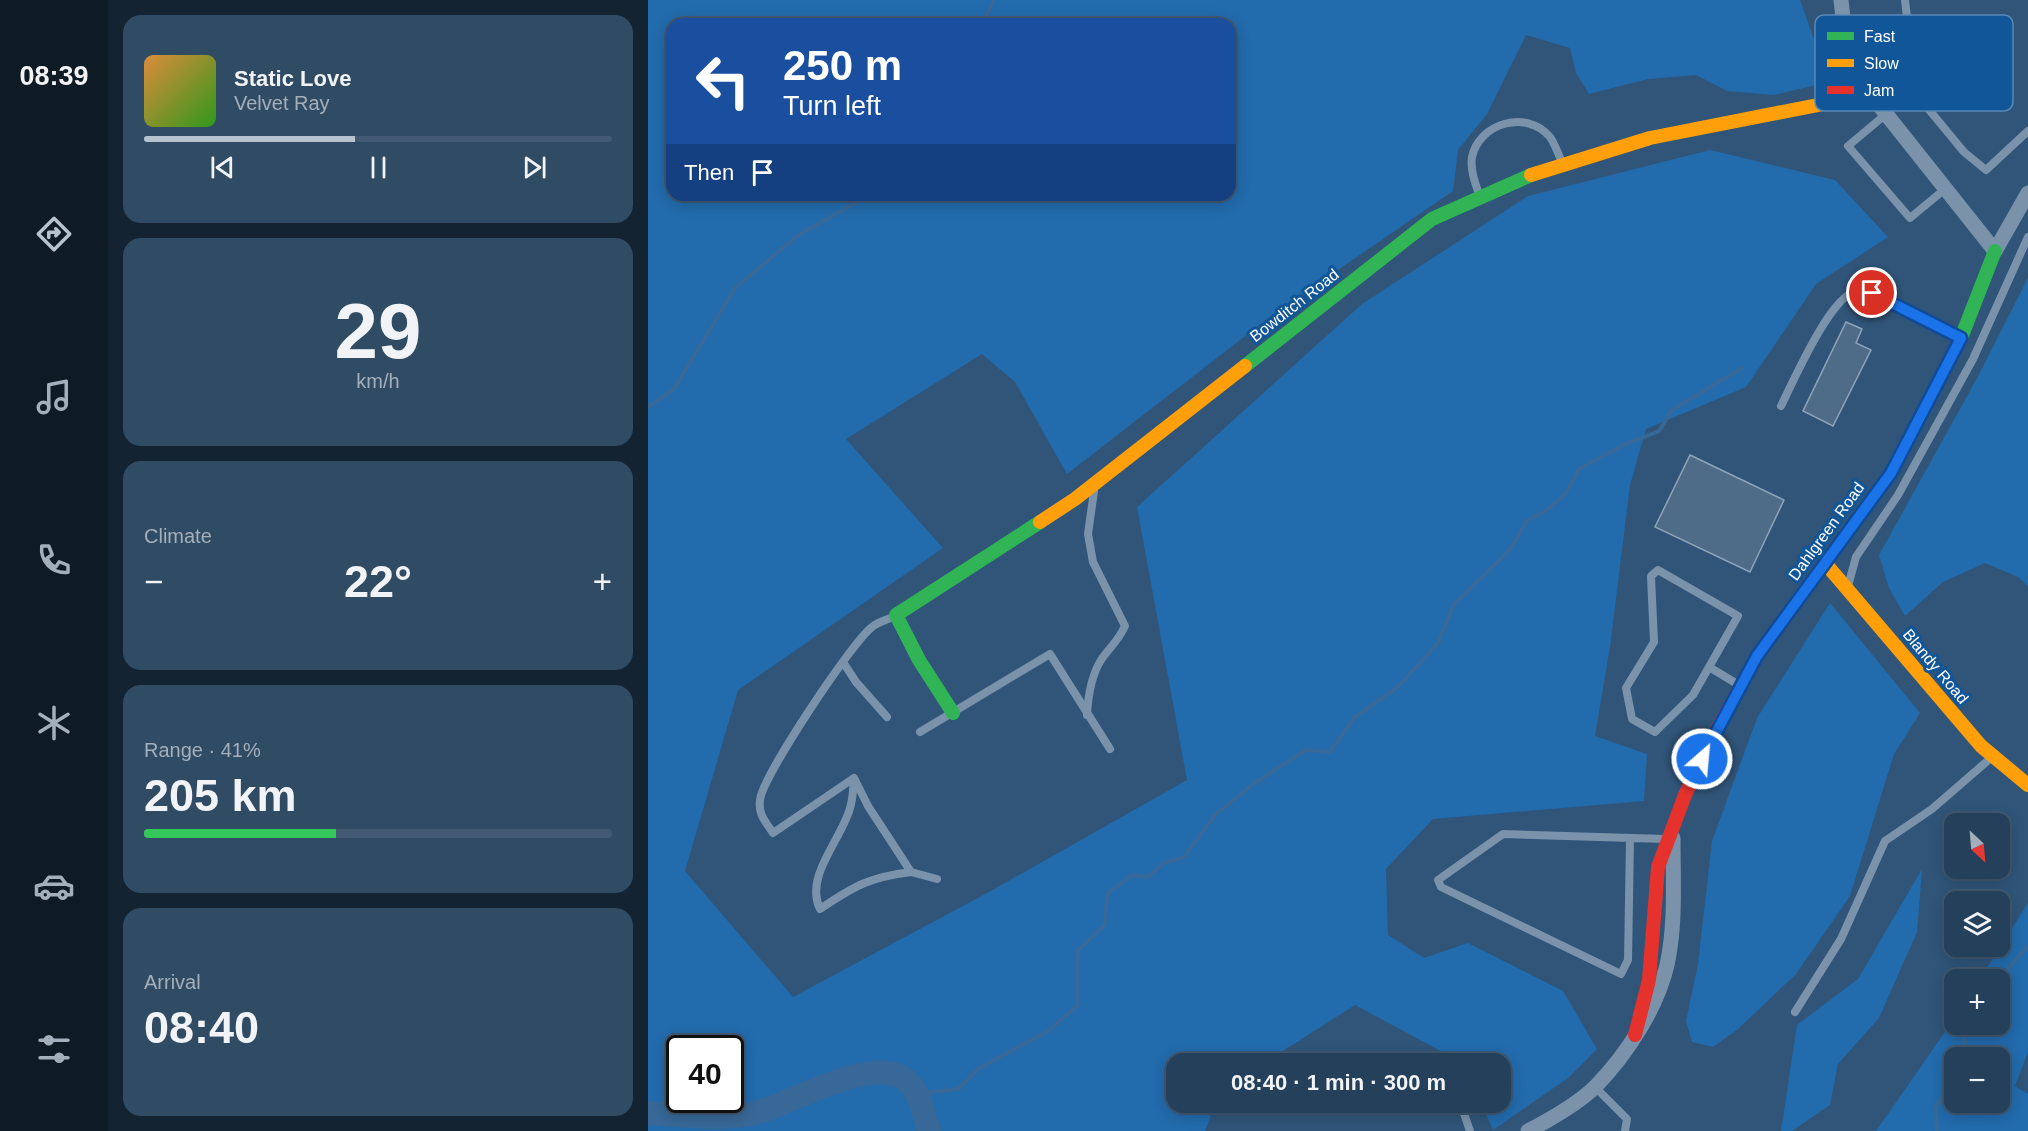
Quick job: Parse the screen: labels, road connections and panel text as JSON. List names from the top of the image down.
{
  "streets": {
    "street": ["Bowditch Road", "Dahlgreen Road", "Blandy Road"]
  },
  "crossings": [
    ["Dahlgreen Road", "Blandy Road"]
  ],
  "legend": ["Fast", "Slow", "Jam"],
  "north": "bottom right",
  "page": {
    "tabs": "08:39",
    "turn": ["250 m", "Turn left"],
    "song": ["Static Love", "Velvet Ray"],
    "then": "Then",
    "tile": [
      ["29", "km/h"],
      "Climate",
      ["Range · 41%", "205 km"],
      ["Arrival", "08:40"]
    ],
    "heat": ["−", "22°", "+"],
    "map_buttons": ["+", "−"],
    "limit": "40",
    "trip": "08:40 · 1 min · 300 m"
  }
}
